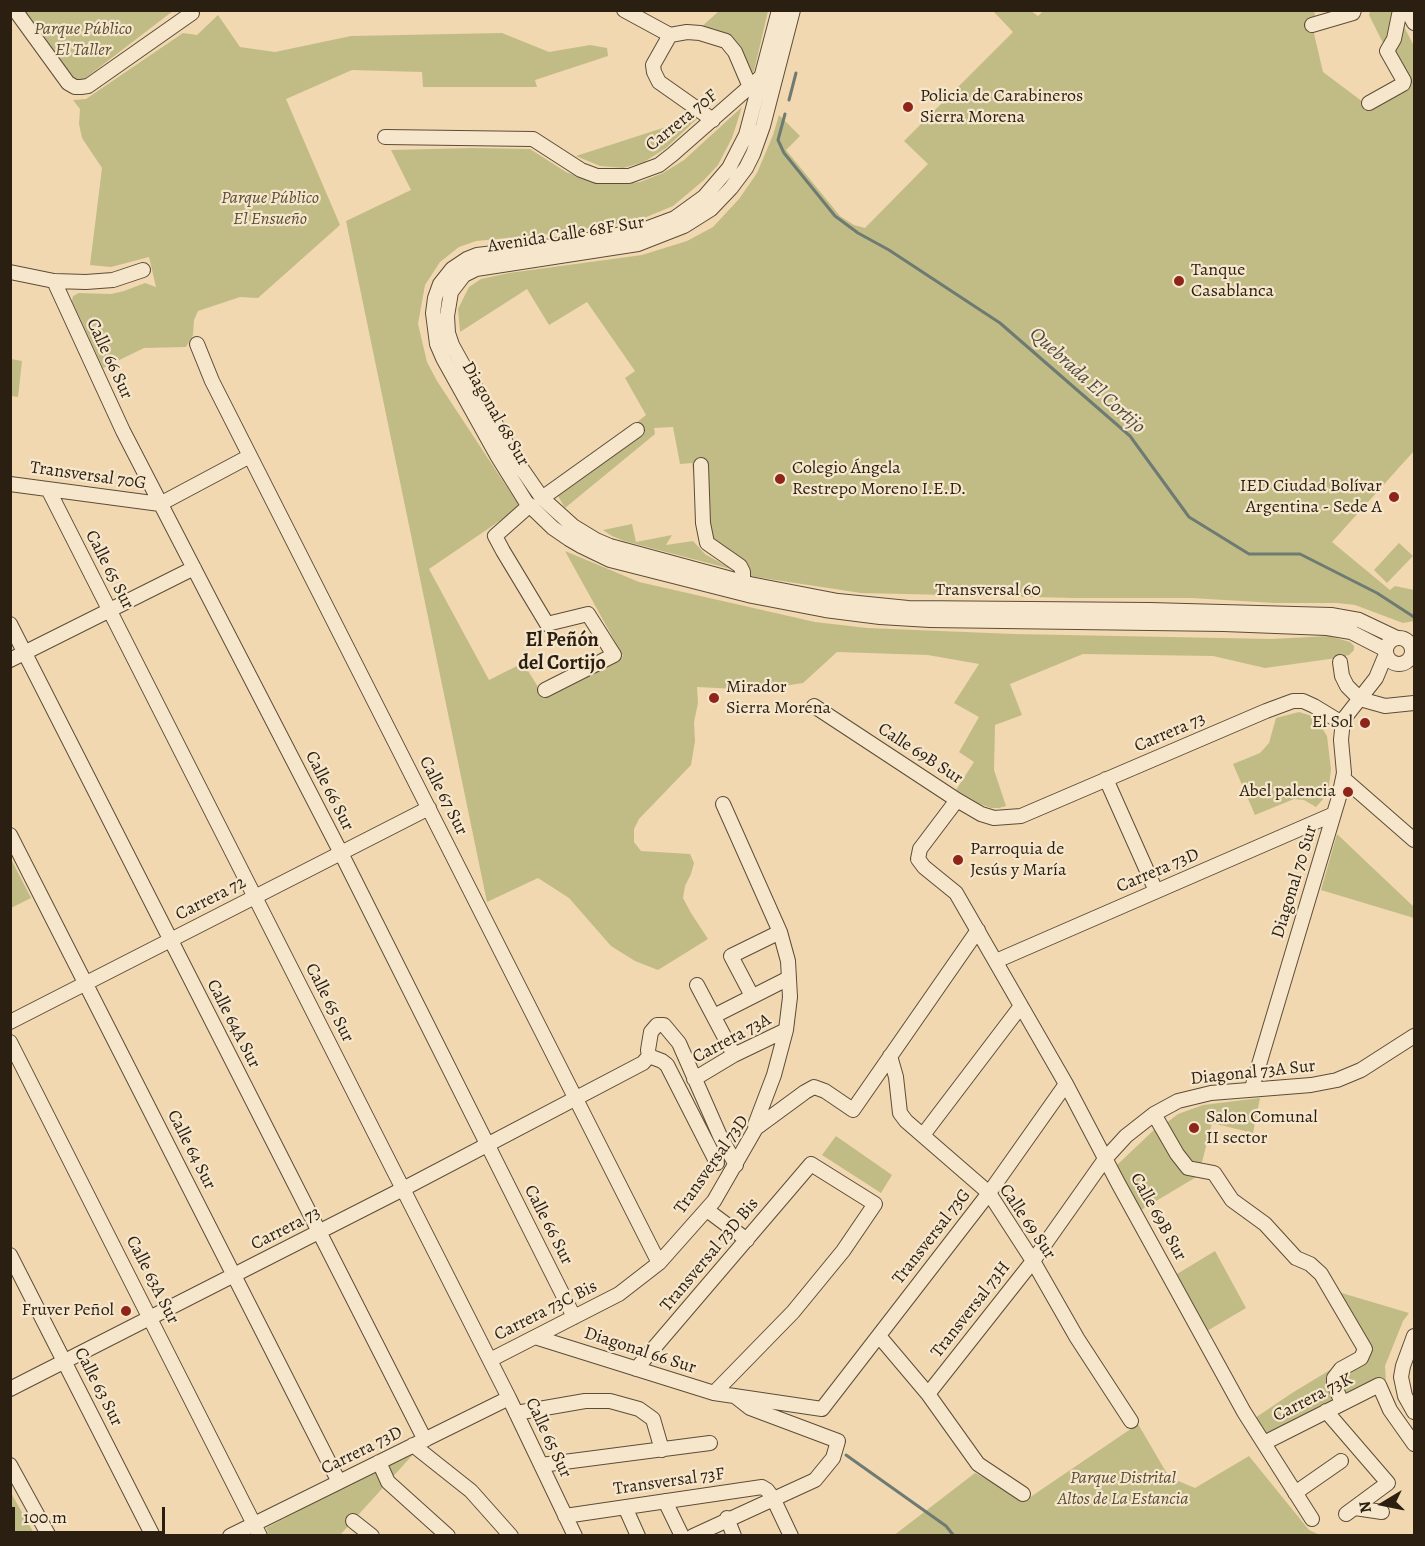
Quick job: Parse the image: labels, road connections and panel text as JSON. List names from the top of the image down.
{
  "streets": {
    "street": [
      "Carrera 70F",
      "Avenida Calle 68F Sur",
      "Calle 66 Sur",
      "Diagonal 68 Sur",
      "Transversal 70G",
      "Calle 65 Sur",
      "Transversal 60",
      "Carrera 73",
      "Calle 69B Sur",
      "Calle 67 Sur",
      "Carrera 73D",
      "Diagonal 70 Sur",
      "Carrera 72",
      "Calle 64A Sur",
      "Carrera 73A",
      "Diagonal 73A Sur",
      "Calle 64 Sur",
      "Transversal 73D",
      "Calle 69 Sur",
      "Transversal 73G",
      "Transversal 73D Bis",
      "Calle 63A Sur",
      "Transversal 73H",
      "Carrera 73C Bis",
      "Diagonal 66 Sur",
      "Calle 63 Sur",
      "Carrera 73K",
      "Transversal 73F"
    ]
  },
  "crossings": [
    ["Carrera 70F", "Avenida Calle 68F Sur"],
    ["Avenida Calle 68F Sur", "Diagonal 68 Sur"],
    ["Calle 66 Sur", "Transversal 70G"],
    ["Calle 66 Sur", "Carrera 73"],
    ["Calle 66 Sur", "Carrera 72"],
    ["Calle 66 Sur", "Carrera 73C Bis"],
    ["Diagonal 68 Sur", "Transversal 60"],
    ["Transversal 70G", "Calle 65 Sur"],
    ["Calle 65 Sur", "Carrera 73"],
    ["Calle 65 Sur", "Carrera 73D"],
    ["Calle 65 Sur", "Carrera 72"],
    ["Calle 65 Sur", "Carrera 73C Bis"],
    ["Calle 65 Sur", "Transversal 73F"],
    ["Carrera 73", "Calle 69B Sur"],
    ["Carrera 73", "Calle 67 Sur"],
    ["Carrera 73", "Diagonal 70 Sur"],
    ["Carrera 73", "Calle 64A Sur"],
    ["Carrera 73", "Calle 64 Sur"],
    ["Carrera 73", "Calle 63A Sur"],
    ["Carrera 73", "Calle 63 Sur"],
    ["Calle 69B Sur", "Carrera 73D"],
    ["Calle 69B Sur", "Diagonal 73A Sur"],
    ["Calle 69B Sur", "Transversal 73G"],
    ["Calle 69B Sur", "Transversal 73H"],
    ["Calle 69B Sur", "Carrera 73K"],
    ["Calle 67 Sur", "Carrera 72"],
    ["Calle 67 Sur", "Transversal 73D"],
    ["Carrera 73D", "Diagonal 70 Sur"],
    ["Carrera 73D", "Calle 64A Sur"],
    ["Carrera 73D", "Calle 64 Sur"],
    ["Carrera 73D", "Calle 63A Sur"],
    ["Diagonal 70 Sur", "Diagonal 73A Sur"],
    ["Carrera 72", "Calle 64A Sur"],
    ["Carrera 72", "Calle 64 Sur"],
    ["Diagonal 73A Sur", "Transversal 73H"],
    ["Transversal 73D", "Calle 69 Sur"],
    ["Transversal 73D", "Carrera 73C Bis"],
    ["Calle 69 Sur", "Transversal 73G"],
    ["Calle 69 Sur", "Transversal 73H"],
    ["Transversal 73G", "Diagonal 66 Sur"],
    ["Transversal 73D Bis", "Diagonal 66 Sur"],
    ["Carrera 73C Bis", "Diagonal 66 Sur"],
    ["Diagonal 66 Sur", "Transversal 73F"]
  ],
  "districts": ["El Peñón del Cortijo"],
  "water": ["Quebrada El Cortijo"],
  "parks": ["Parque Público El Taller", "Parque Público El Ensueño", "Parque Distrital Altos de La Estancia"],
  "places": [
    "Policia de Carabineros Sierra Morena",
    "Tanque Casablanca",
    "Colegio Ángela Restrepo Moreno I.E.D.",
    "IED Ciudad Bolívar Argentina - Sede A",
    "Mirador Sierra Morena",
    "El Sol",
    "Abel palencia",
    "Parroquia de Jesús y María",
    "Salon Comunal II sector",
    "Fruver Peñol"
  ],
  "scale_bar": "100 m",
  "north": "left"
}
